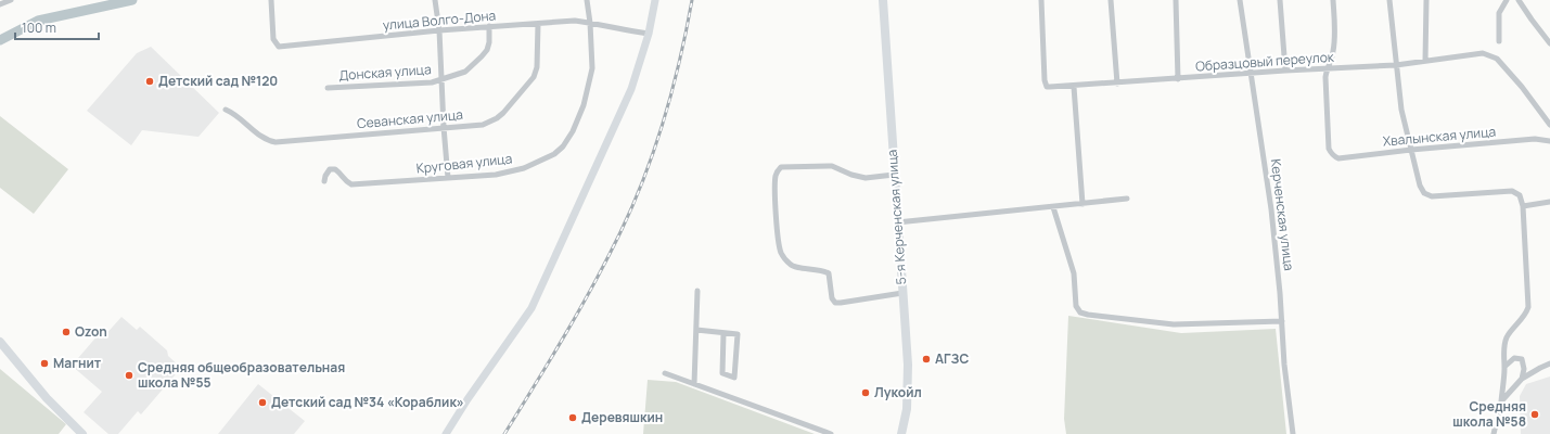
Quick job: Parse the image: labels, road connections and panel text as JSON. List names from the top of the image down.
{
  "streets": {
    "main road": ["5-я Керченская улица"],
    "street": [
      "улица Волго-Дона",
      "Образцовый переулок",
      "Донская улица",
      "Севанская улица",
      "Хвалынская улица",
      "Круговая улица",
      "Керченская улица"
    ]
  },
  "crossings": [
    ["улица Волго-Дона", "Донская улица"],
    ["улица Волго-Дона", "Севанская улица"],
    ["улица Волго-Дона", "Круговая улица"],
    ["Образцовый переулок", "Хвалынская улица"],
    ["Образцовый переулок", "Керченская улица"]
  ],
  "places": [
    "Детский сад №120",
    "Ozon",
    "АГЗС",
    "Магнит",
    "Средняя общеобразовательная школа №55",
    "Лукойл",
    "Детский сад №34 «Кораблик»",
    "Средняя школа №58",
    "Деревяшкин"
  ],
  "scale_bar": "100 m"
}
